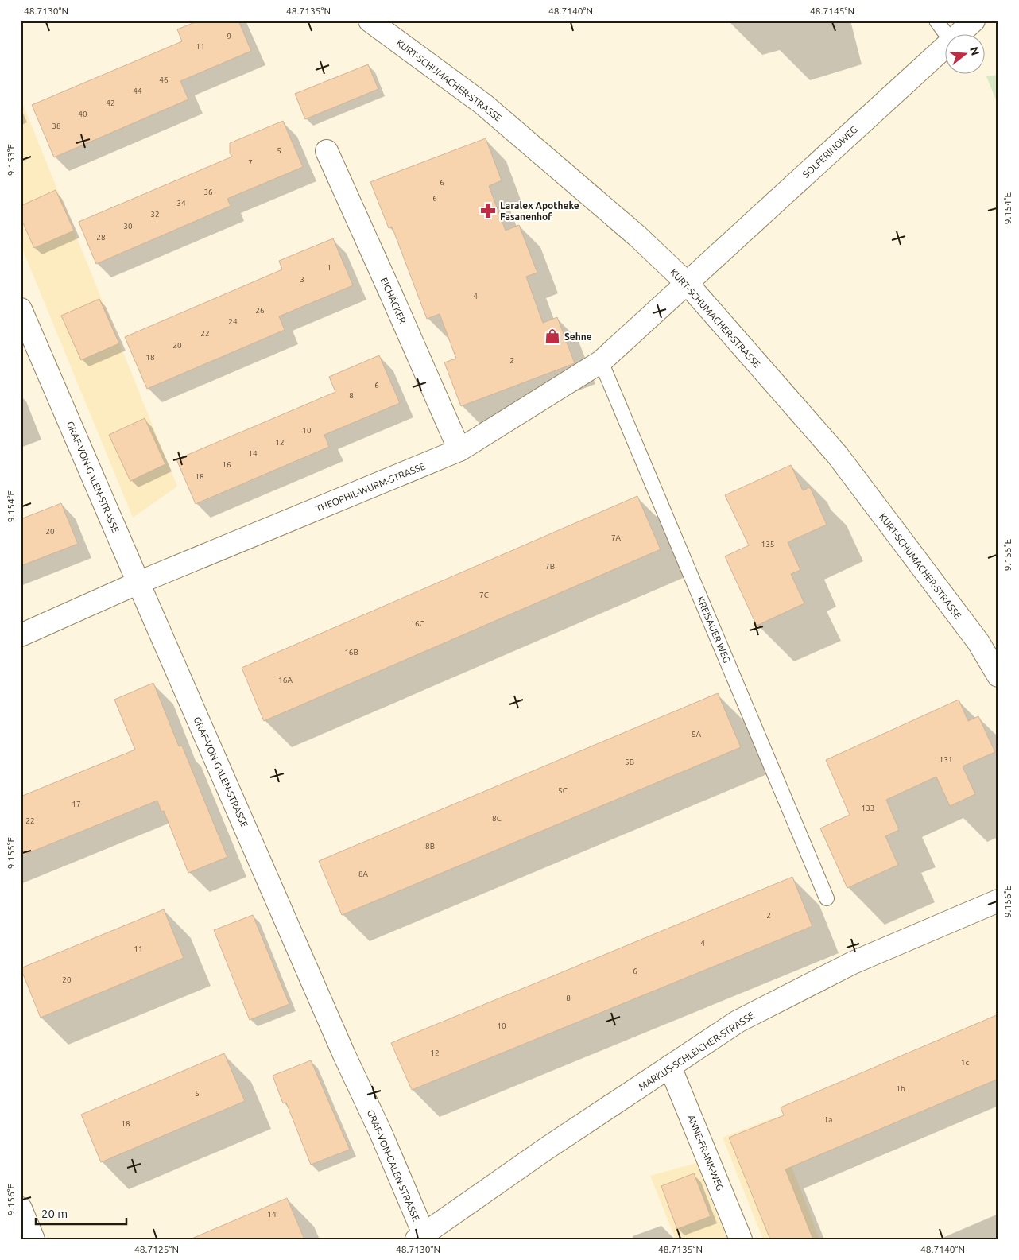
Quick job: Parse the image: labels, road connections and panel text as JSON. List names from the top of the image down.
{
  "streets": {
    "street": [
      "KURT-SCHUMACHER-STRASSE",
      "SOLFERINOWEG",
      "EICHÄCKER",
      "GRAF-VON-GALEN-STRASSE",
      "THEOPHIL-WURM-STRASSE",
      "MARKUS-SCHLEICHER-STRASSE",
      "ANNE-FRANK-WEG"
    ],
    "lane": ["KREISAUER WEG"]
  },
  "crossings": [
    ["KURT-SCHUMACHER-STRASSE", "SOLFERINOWEG"],
    ["KURT-SCHUMACHER-STRASSE", "THEOPHIL-WURM-STRASSE"],
    ["SOLFERINOWEG", "THEOPHIL-WURM-STRASSE"],
    ["EICHÄCKER", "THEOPHIL-WURM-STRASSE"],
    ["GRAF-VON-GALEN-STRASSE", "THEOPHIL-WURM-STRASSE"],
    ["GRAF-VON-GALEN-STRASSE", "MARKUS-SCHLEICHER-STRASSE"],
    ["THEOPHIL-WURM-STRASSE", "KREISAUER WEG"],
    ["MARKUS-SCHLEICHER-STRASSE", "ANNE-FRANK-WEG"]
  ],
  "places": {
    "pharmacy": ["Laralex Apotheke Fasanenhof"],
    "shop": ["Sehne"]
  },
  "house_numbers": [
    "9",
    "11",
    "46",
    "44",
    "42",
    "40",
    "38",
    "5",
    "7",
    "6",
    "36",
    "6",
    "34",
    "32",
    "30",
    "28",
    "1",
    "3",
    "4",
    "26",
    "24",
    "22",
    "20",
    "18",
    "2",
    "6",
    "8",
    "10",
    "12",
    "14",
    "16",
    "18",
    "20",
    "7A",
    "135",
    "7B",
    "7C",
    "16C",
    "16B",
    "16A",
    "5A",
    "131",
    "5B",
    "5C",
    "17",
    "133",
    "8C",
    "22",
    "8B",
    "8A",
    "2",
    "4",
    "11",
    "6",
    "20",
    "8",
    "10",
    "12",
    "1c",
    "1b",
    "5",
    "1a",
    "18",
    "14"
  ],
  "scale_bar": "20 m",
  "north": "right",
  "coordinates": [
    "48.7130°N",
    "48.7135°N",
    "48.7140°N",
    "48.7145°N",
    "9.153°E",
    "9.154°E",
    "9.155°E",
    "9.156°E",
    "48.7125°N"
  ]
}
